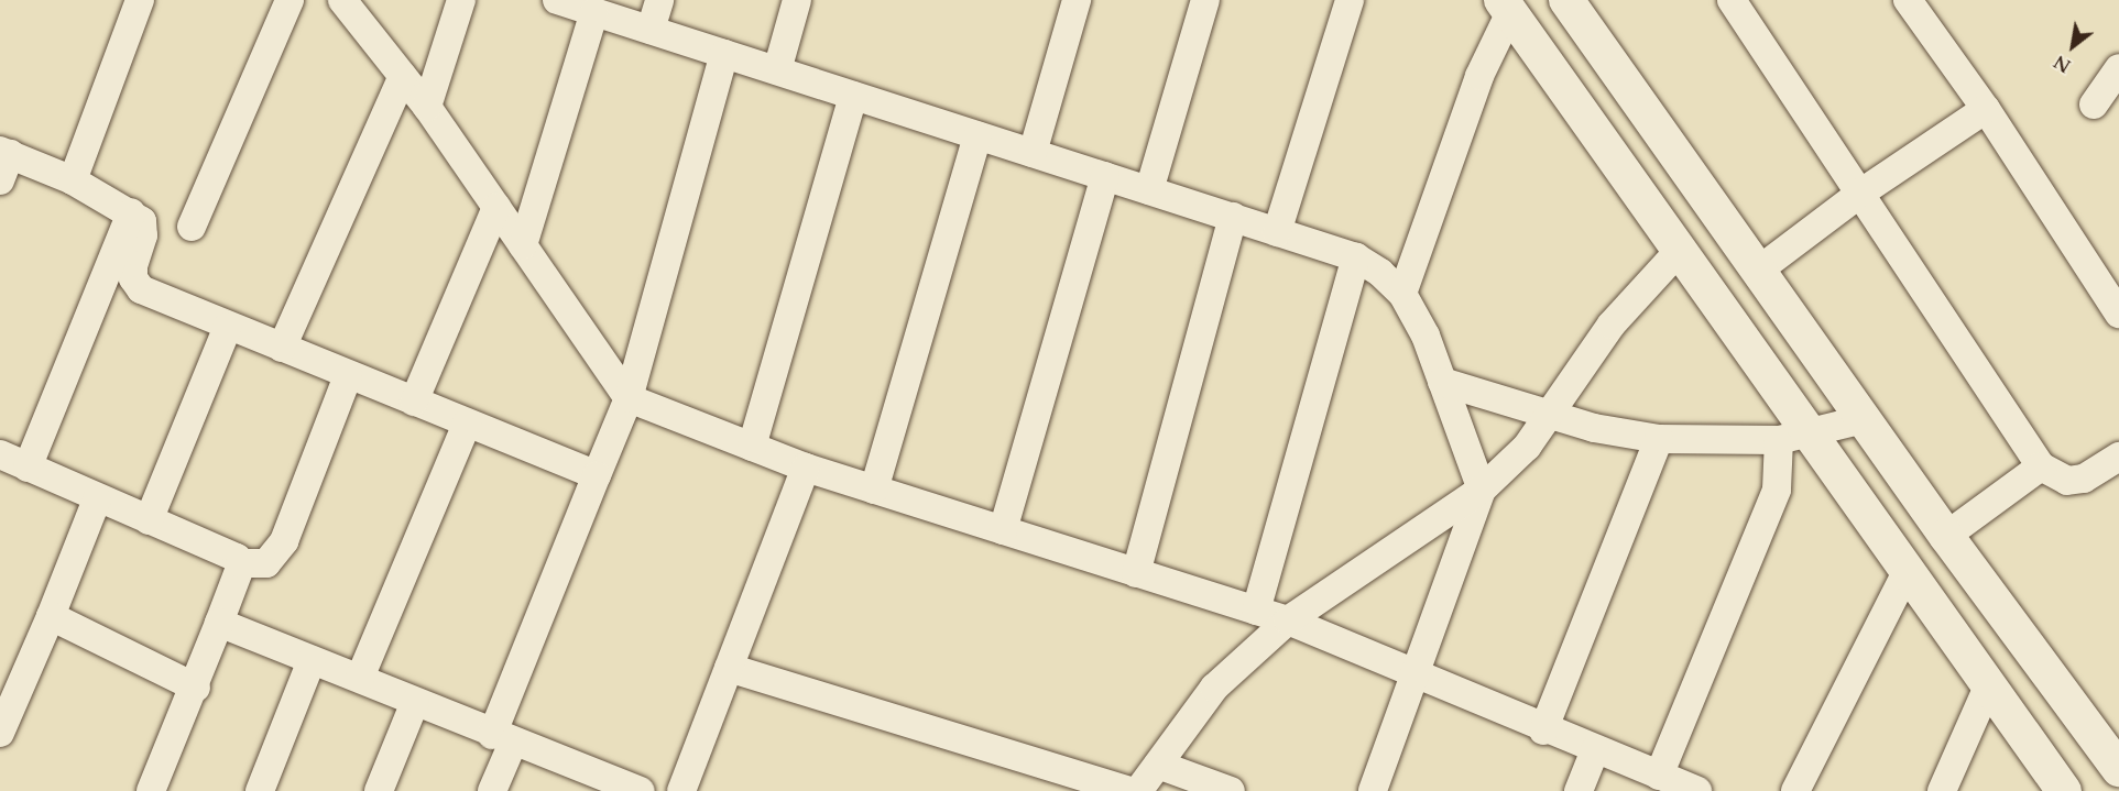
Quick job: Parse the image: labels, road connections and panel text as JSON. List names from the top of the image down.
{
  "north": "bottom left"
}
